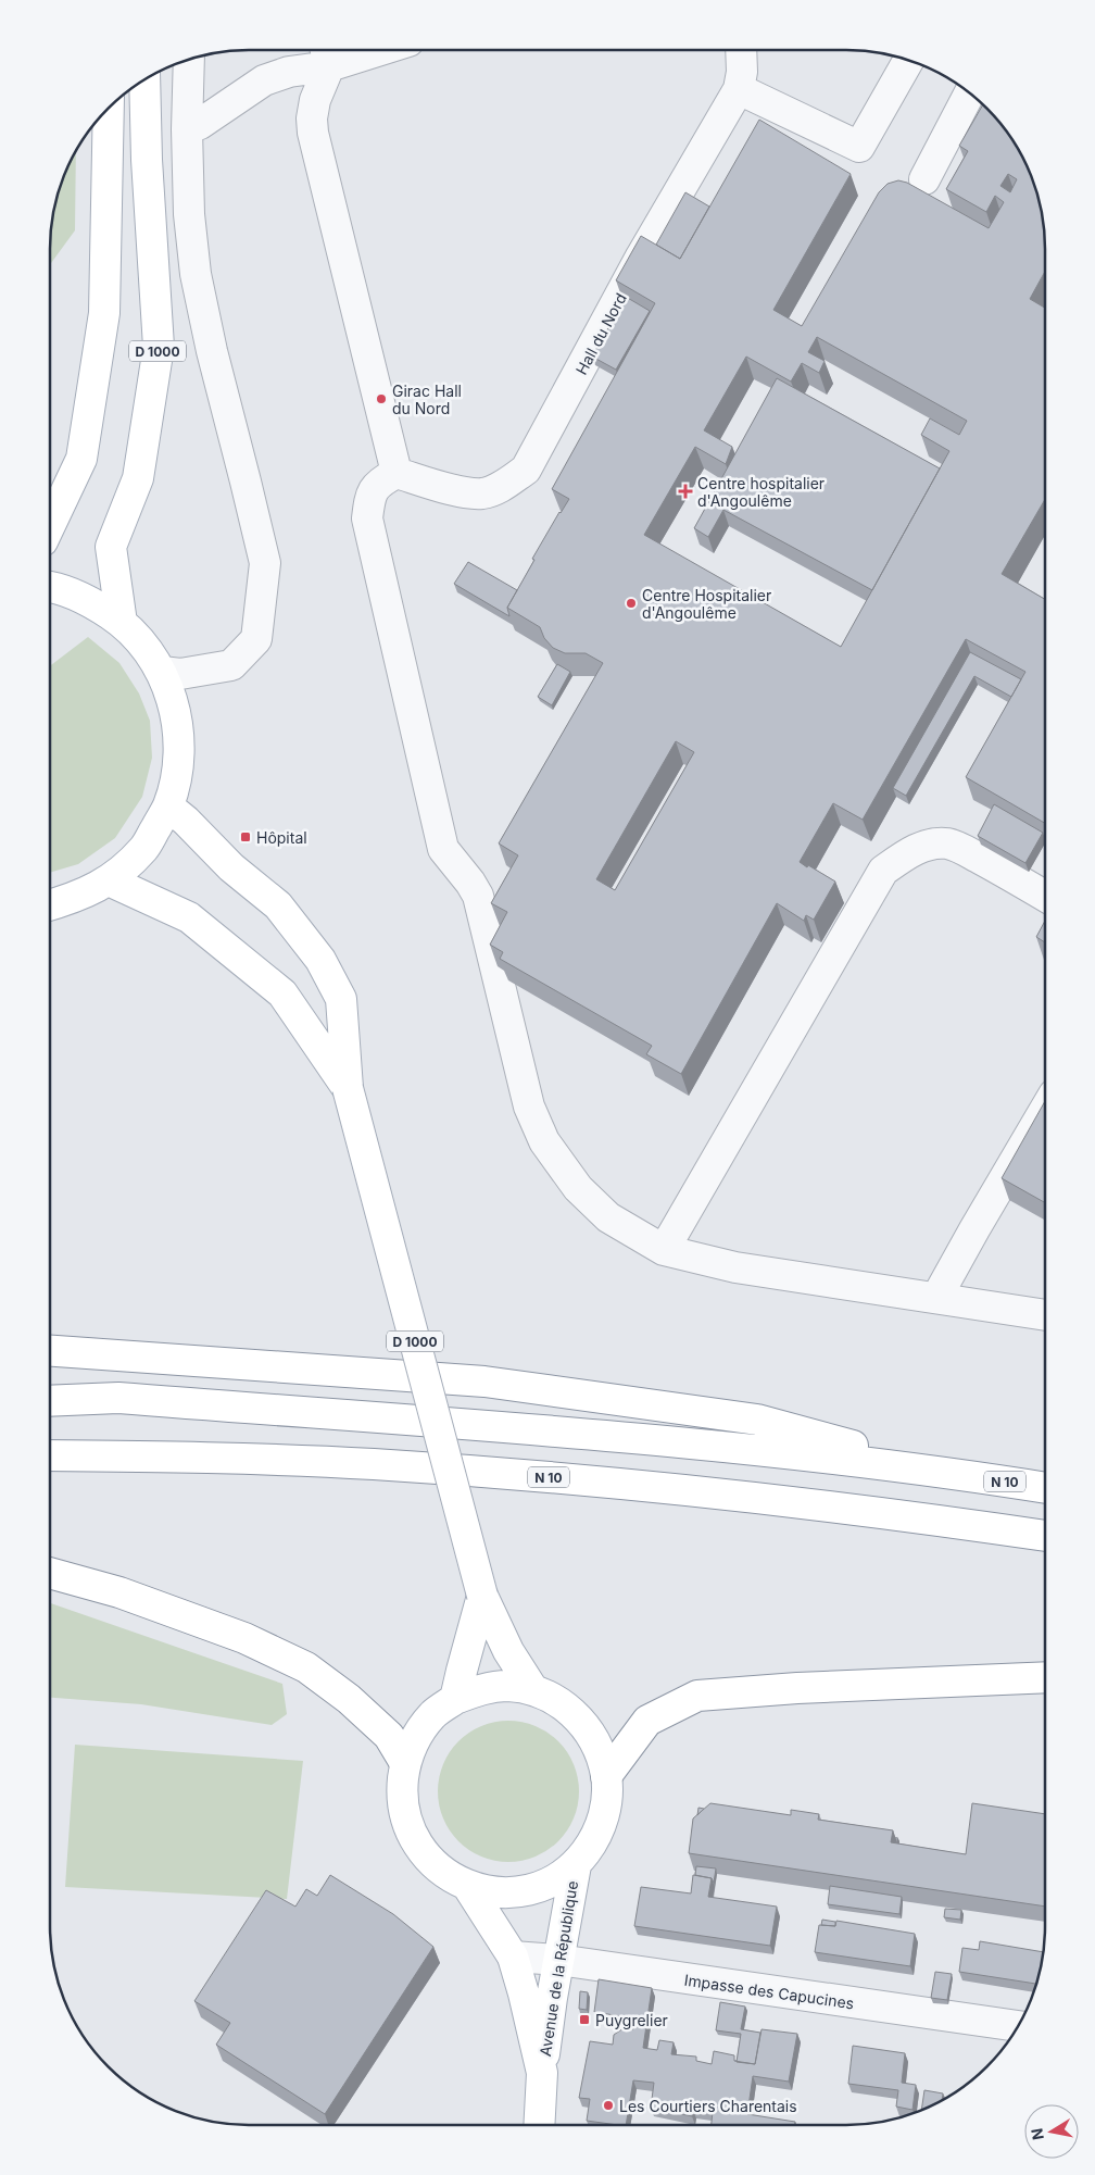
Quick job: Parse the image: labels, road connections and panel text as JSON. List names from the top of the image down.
{
  "streets": {
    "main road": ["D 1000", "N 10", "Avenue de la République"],
    "street": ["Hall du Nord", "Impasse des Capucines"]
  },
  "crossings": [
    ["Avenue de la République", "Impasse des Capucines"]
  ],
  "places": {
    "other": ["Girac Hall du Nord", "Centre Hospitalier d'Angoulême", "Les Courtiers Charentais"],
    "health": ["Centre hospitalier d'Angoulême"],
    "transit": ["Hôpital", "Puygrelier"]
  },
  "north": "left"
}
